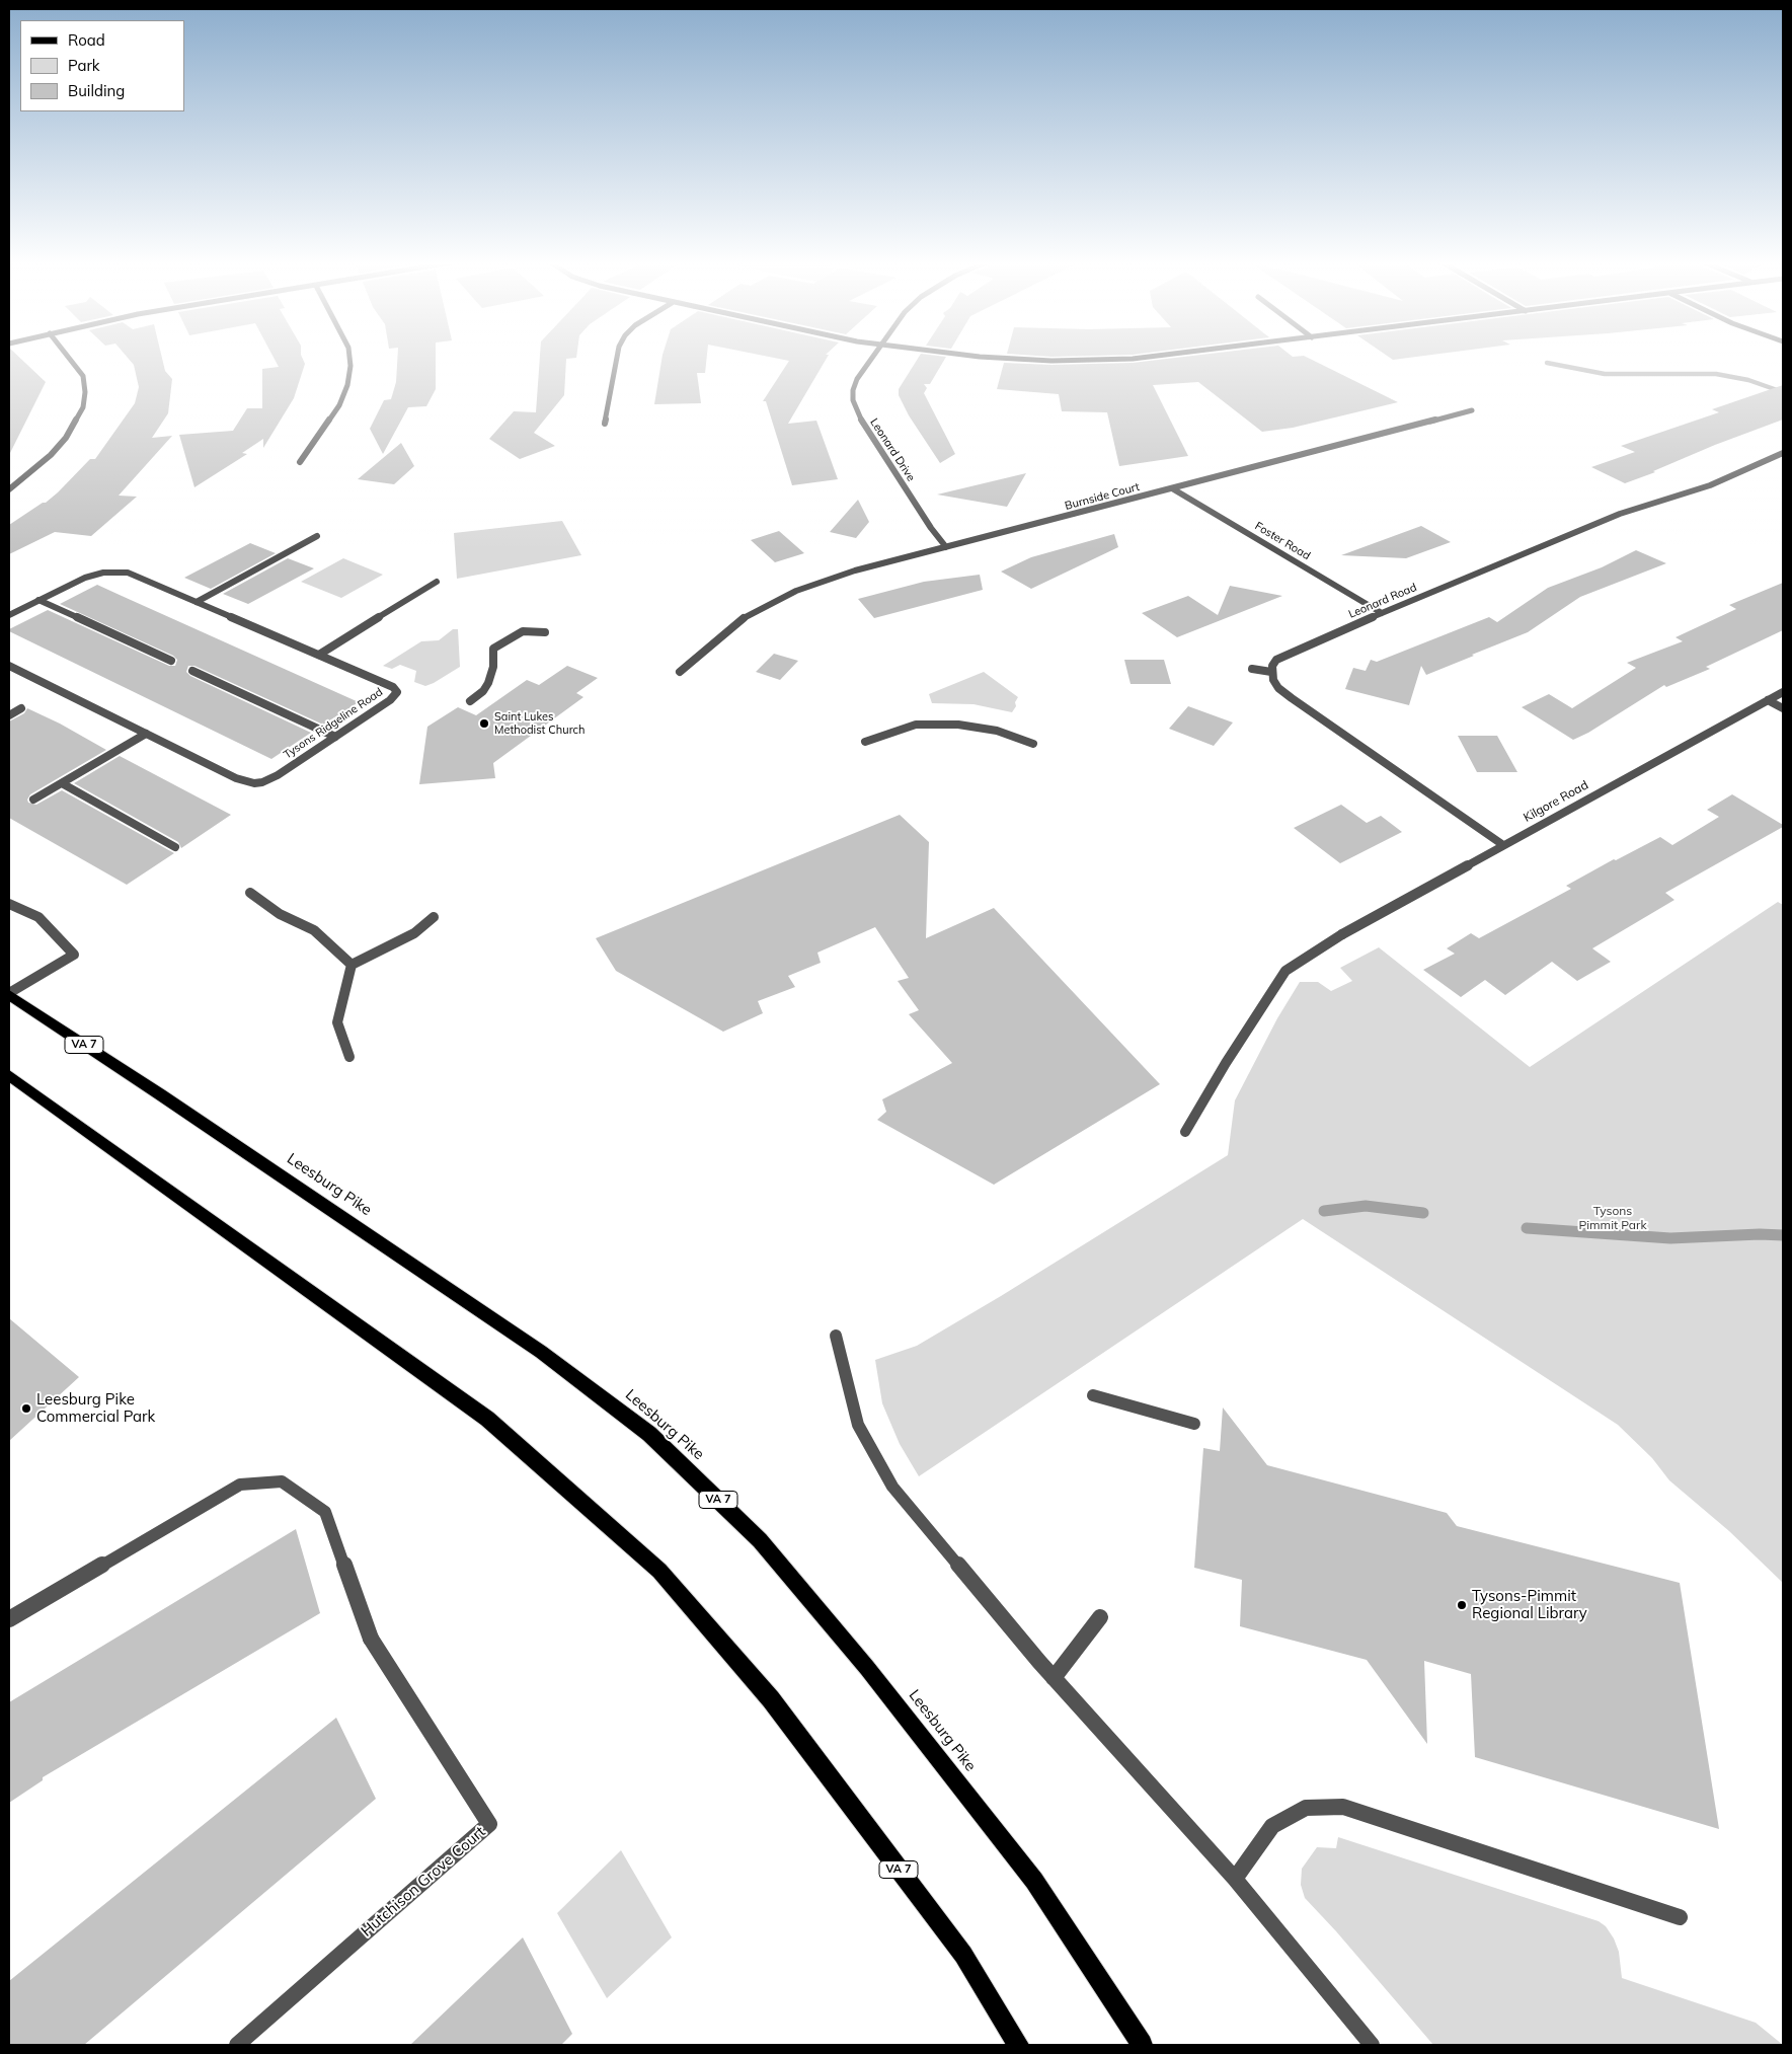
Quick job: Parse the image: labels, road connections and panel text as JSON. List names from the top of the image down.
{
  "streets": {
    "main road": ["VA 7", "Leesburg Pike"],
    "street": [
      "Leonard Drive",
      "Burnside Court",
      "Foster Road",
      "Leonard Road",
      "Tysons Ridgeline Road",
      "Kilgore Road",
      "Hutchison Grove Court"
    ]
  },
  "crossings": [
    ["Leonard Drive", "Burnside Court"],
    ["Burnside Court", "Foster Road"],
    ["Foster Road", "Leonard Road"]
  ],
  "parks": ["Tysons Pimmit Park"],
  "places": ["Saint Lukes Methodist Church", "Leesburg Pike Commercial Park", "Tysons-Pimmit Regional Library"],
  "legend": ["Road", "Park", "Building"]
}
